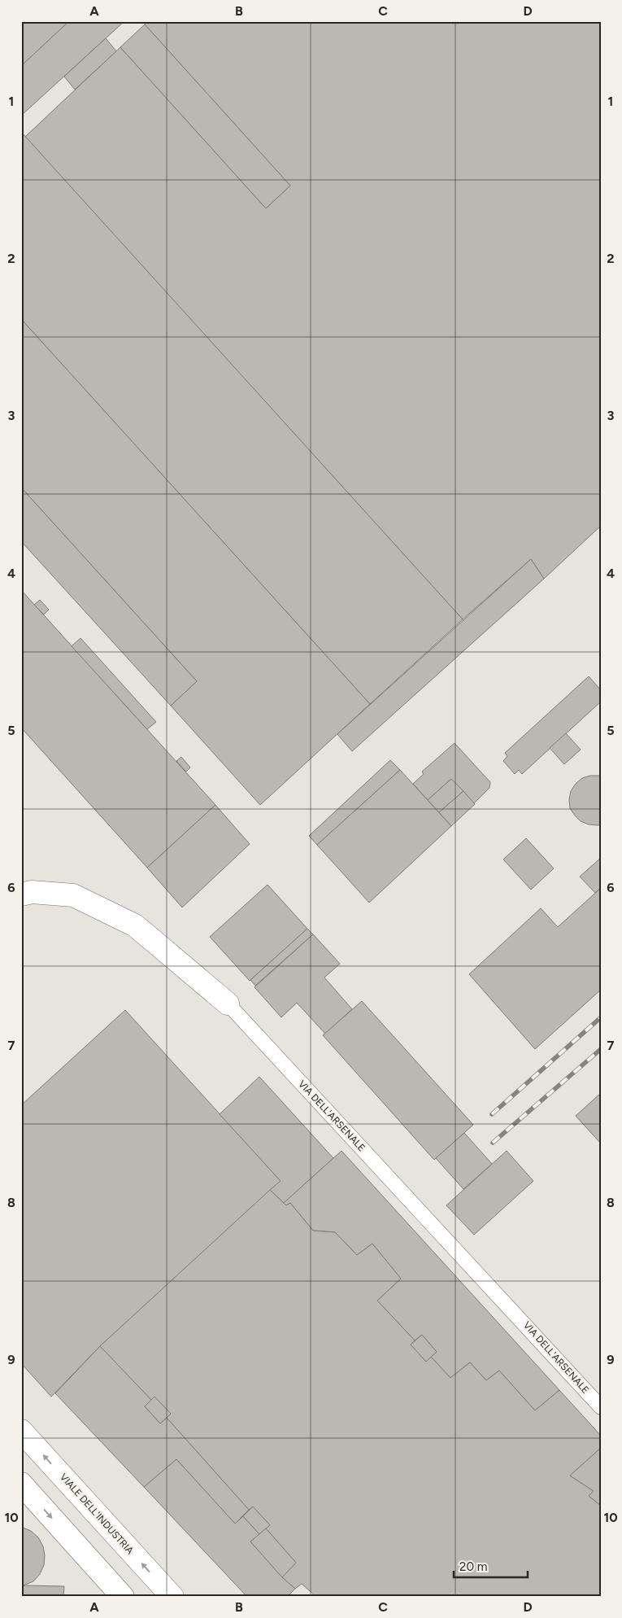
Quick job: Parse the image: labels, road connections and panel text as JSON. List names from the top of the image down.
{
  "streets": {
    "street": ["VIA DELL'ARSENALE", "VIALE DELL'INDUSTRIA"]
  },
  "scale_bar": "20 m",
  "grid": {
    "columns": [
      "A",
      "B",
      "C",
      "D"
    ],
    "rows": [
      "1",
      "2",
      "3",
      "4",
      "5",
      "6",
      "7",
      "8",
      "9",
      "10"
    ]
  }
}
